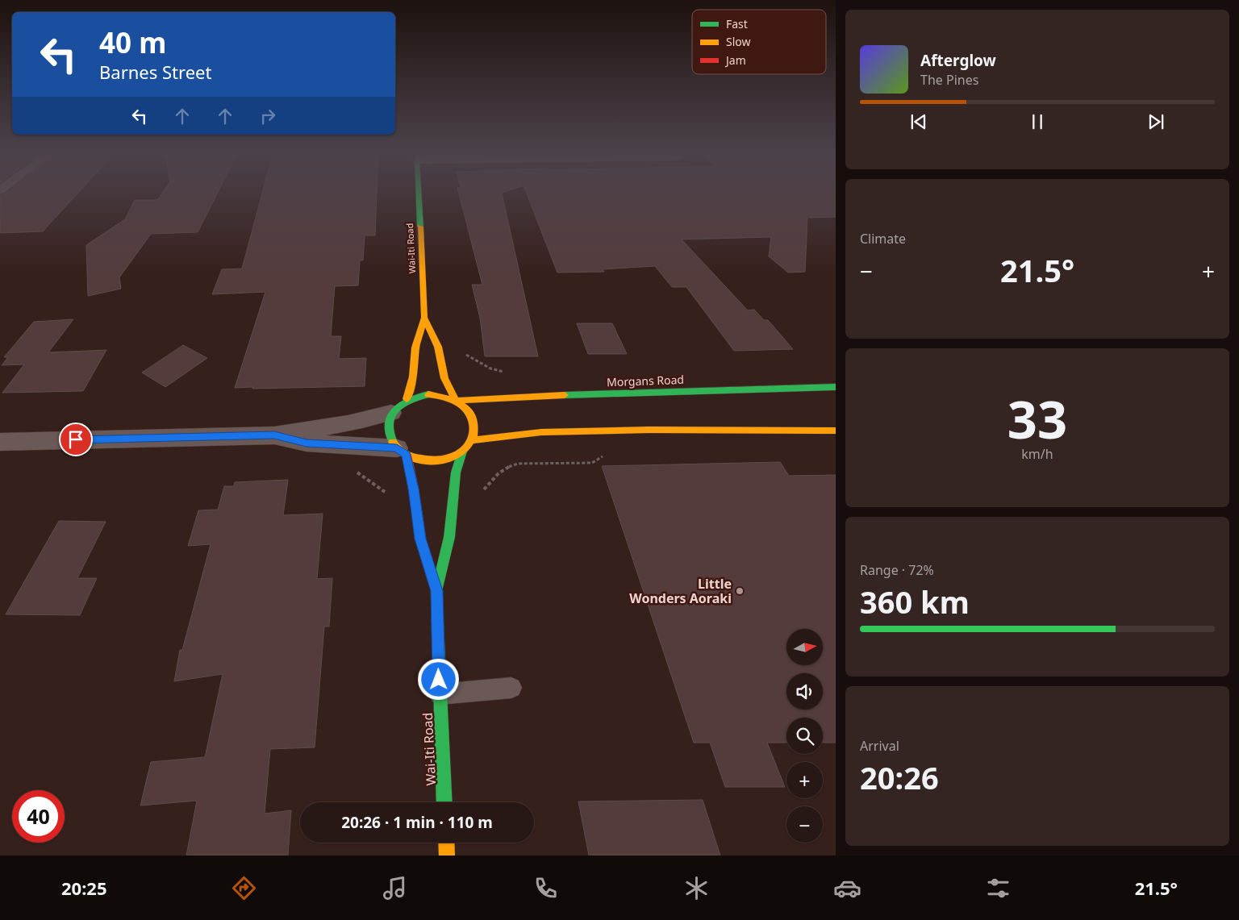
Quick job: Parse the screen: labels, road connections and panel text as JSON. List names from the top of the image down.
{
  "streets": {
    "street": ["Wai-Iti Road", "Morgans Road"]
  },
  "crossings": [
    ["Wai-Iti Road", "Morgans Road"]
  ],
  "places": ["Little Wonders Aoraki"],
  "legend": ["Fast", "Slow", "Jam"],
  "north": "right",
  "page": {
    "turn": ["40 m", "Barnes Street"],
    "song": ["Afterglow", "The Pines"],
    "tile": [
      "Climate",
      ["33", "km/h"],
      ["Range · 72%", "360 km"],
      ["Arrival", "20:26"]
    ],
    "heat": ["−", "21.5°", "+"],
    "map_buttons": ["+", "−"],
    "limit": "40",
    "trip": "20:26 · 1 min · 110 m",
    "tabs": ["20:25", "21.5°"]
  }
}
